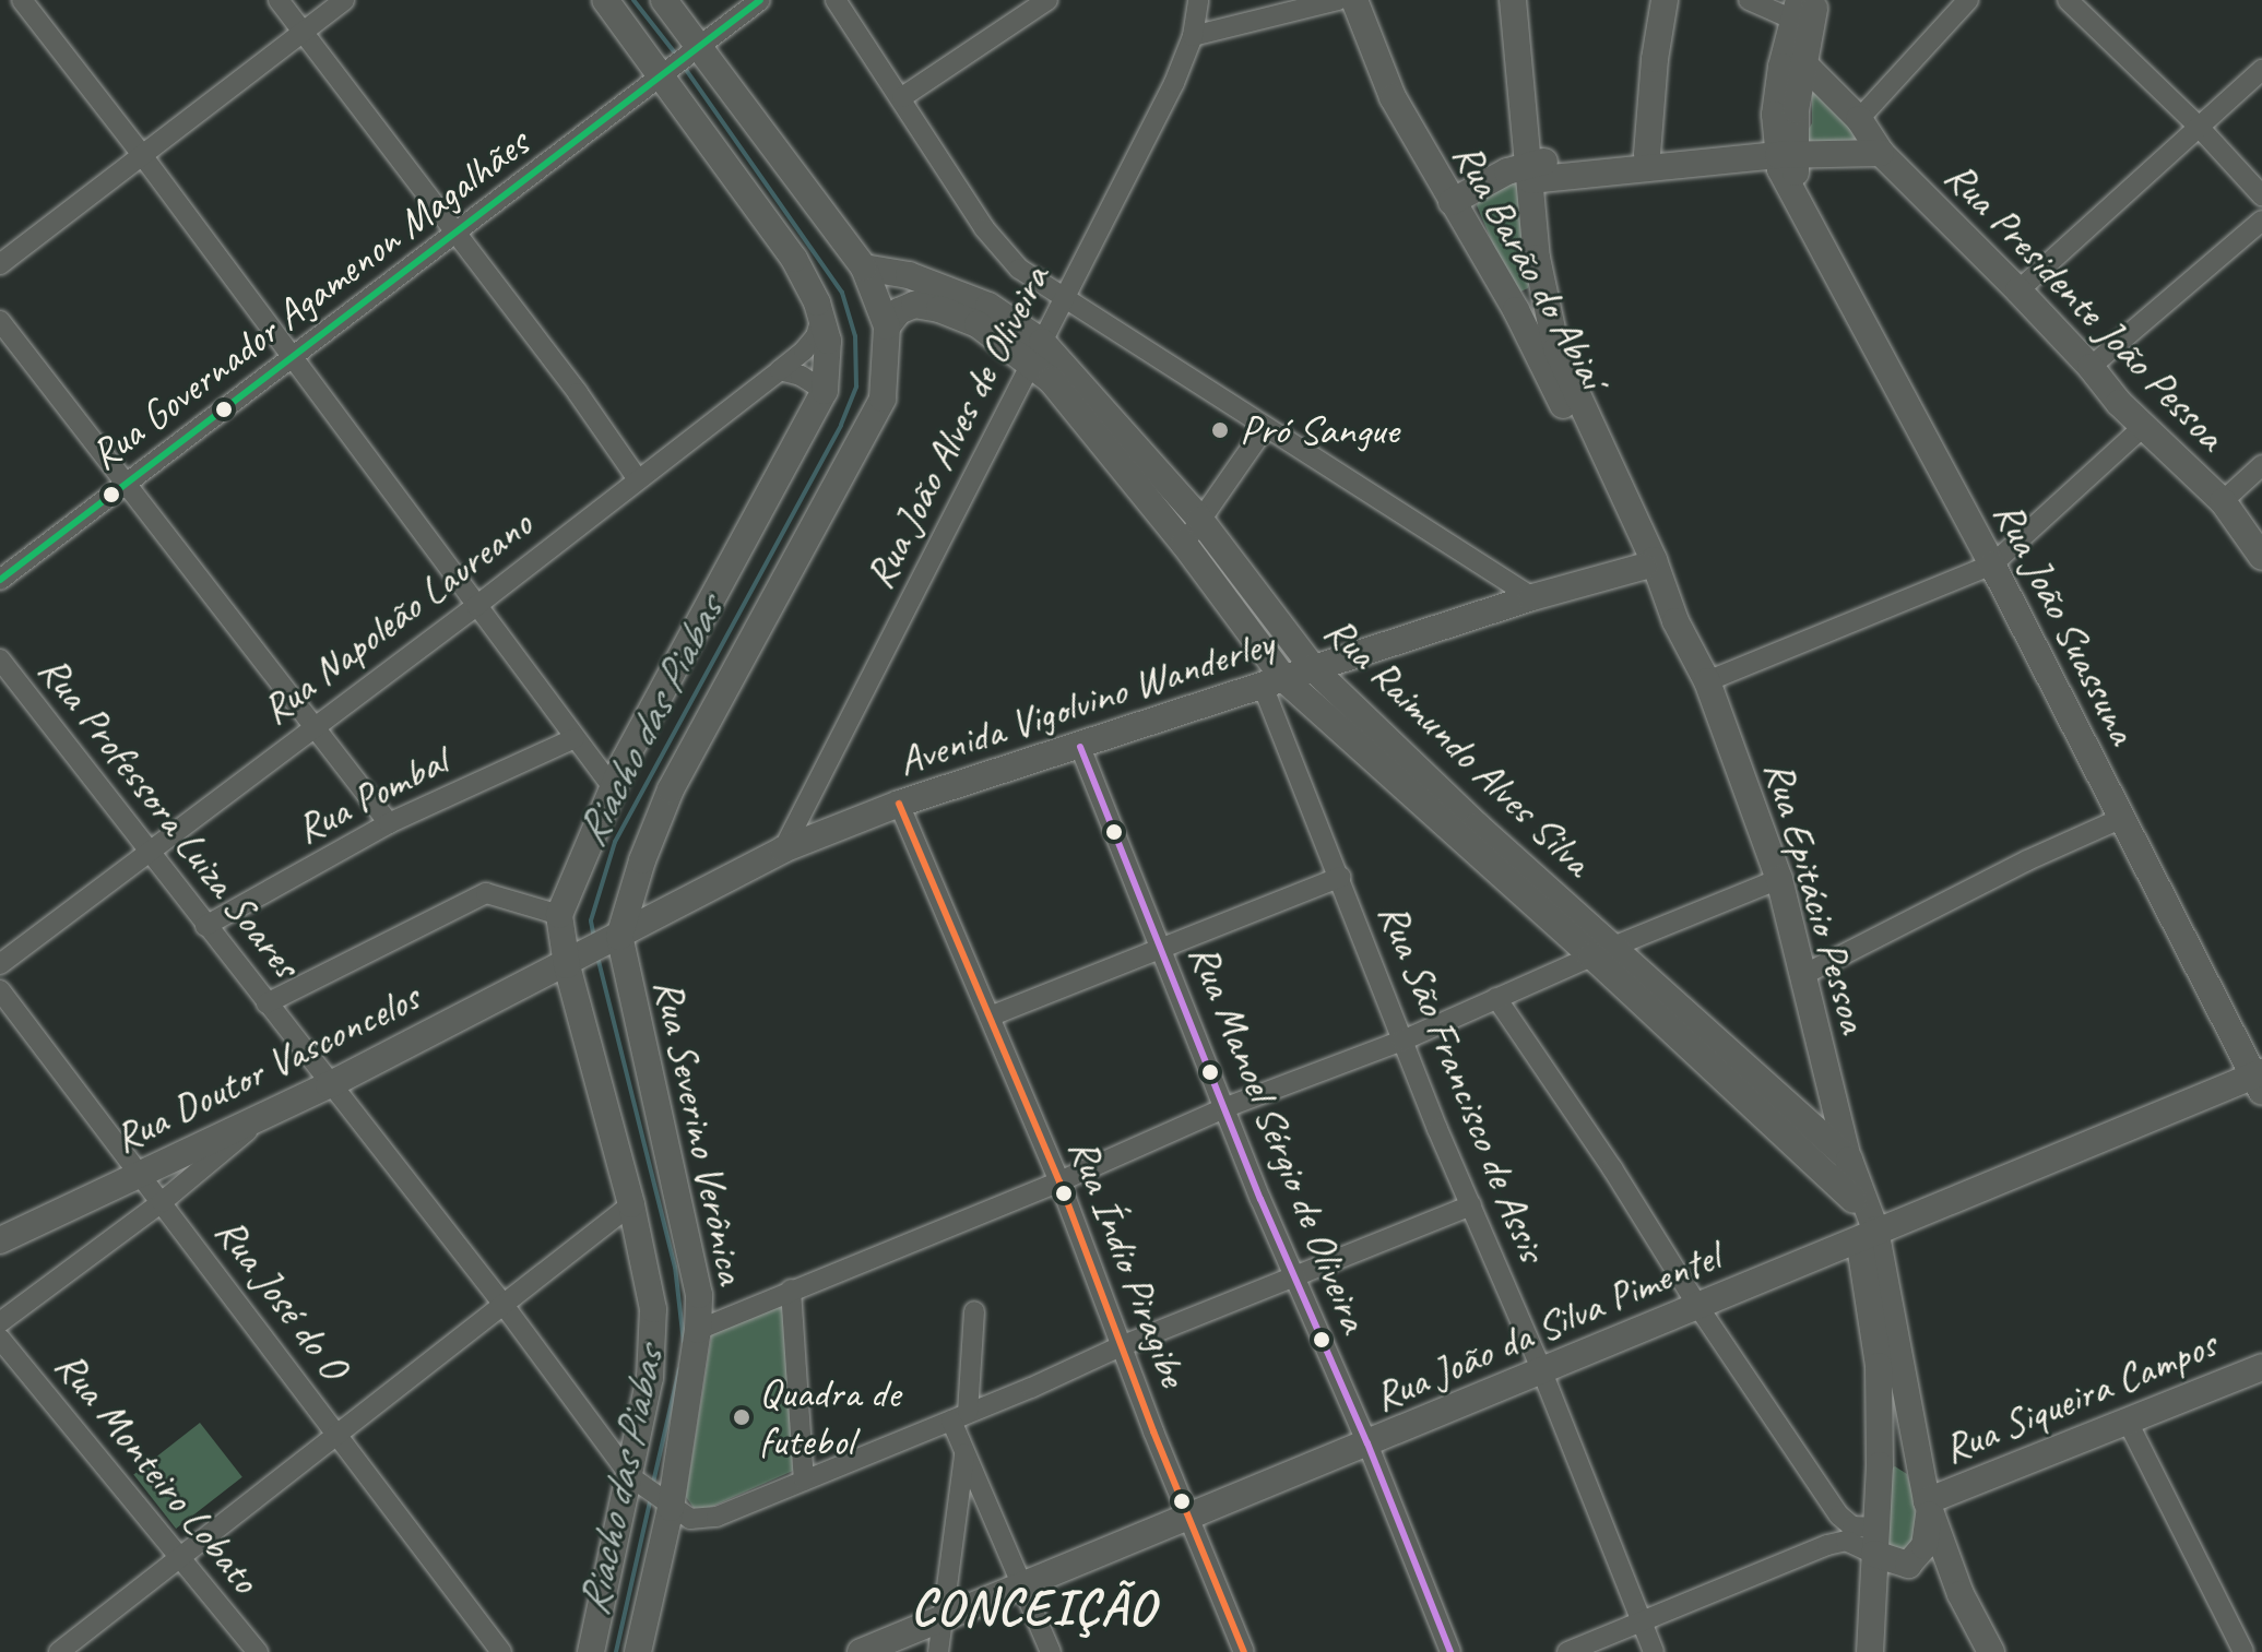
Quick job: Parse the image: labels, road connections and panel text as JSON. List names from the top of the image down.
{
  "streets": {
    "main road": [
      "Rua Barão do Abiaí",
      "Rua Presidente João Pessoa",
      "Rua João Suassuna",
      "Avenida Vigolvino Wanderley",
      "Rua Raimundo Alves Silva",
      "Rua Epitácio Pessoa",
      "Rua Doutor Vasconcelos",
      "Rua Severino Verônica",
      "Rua João da Silva Pimentel",
      "Rua Siqueira Campos"
    ],
    "street": [
      "Rua Governador Agamenon Magalhães",
      "Rua João Alves de Oliveira",
      "Rua Napoleão Laureano",
      "Rua Pombal",
      "Rua Professora Luiza Soares",
      "Rua São Francisco de Assis",
      "Rua Manoel Sérgio de Oliveira",
      "Rua Índio Piragibe",
      "Rua José do O",
      "Rua Monteiro Lobato"
    ]
  },
  "crossings": [
    ["Rua Barão do Abiaí", "Avenida Vigolvino Wanderley"],
    ["Rua Barão do Abiaí", "Rua Epitácio Pessoa"],
    ["Rua João Alves de Oliveira", "Avenida Vigolvino Wanderley"],
    ["Rua João Alves de Oliveira", "Rua Raimundo Alves Silva"],
    ["Rua Napoleão Laureano", "Rua Professora Luiza Soares"],
    ["Rua João Suassuna", "Rua João da Silva Pimentel"],
    ["Avenida Vigolvino Wanderley", "Rua Raimundo Alves Silva"],
    ["Avenida Vigolvino Wanderley", "Rua Epitácio Pessoa"],
    ["Avenida Vigolvino Wanderley", "Rua Doutor Vasconcelos"],
    ["Avenida Vigolvino Wanderley", "Rua São Francisco de Assis"],
    ["Avenida Vigolvino Wanderley", "Rua Severino Verônica"],
    ["Avenida Vigolvino Wanderley", "Rua Manoel Sérgio de Oliveira"],
    ["Avenida Vigolvino Wanderley", "Rua Índio Piragibe"],
    ["Rua Raimundo Alves Silva", "Rua Epitácio Pessoa"],
    ["Rua Raimundo Alves Silva", "Rua São Francisco de Assis"],
    ["Rua Pombal", "Rua Professora Luiza Soares"],
    ["Rua Professora Luiza Soares", "Rua Doutor Vasconcelos"],
    ["Rua Professora Luiza Soares", "Rua Severino Verônica"],
    ["Rua Epitácio Pessoa", "Rua João da Silva Pimentel"],
    ["Rua Doutor Vasconcelos", "Rua Severino Verônica"],
    ["Rua Doutor Vasconcelos", "Rua José do O"],
    ["Rua São Francisco de Assis", "Rua João da Silva Pimentel"],
    ["Rua Manoel Sérgio de Oliveira", "Rua João da Silva Pimentel"],
    ["Rua Índio Piragibe", "Rua João da Silva Pimentel"]
  ],
  "districts": ["CONCEIÇÃO"],
  "water": ["Riacho das Piabas"],
  "places": ["Pró Sangue", "Quadra de futebol"]
}
